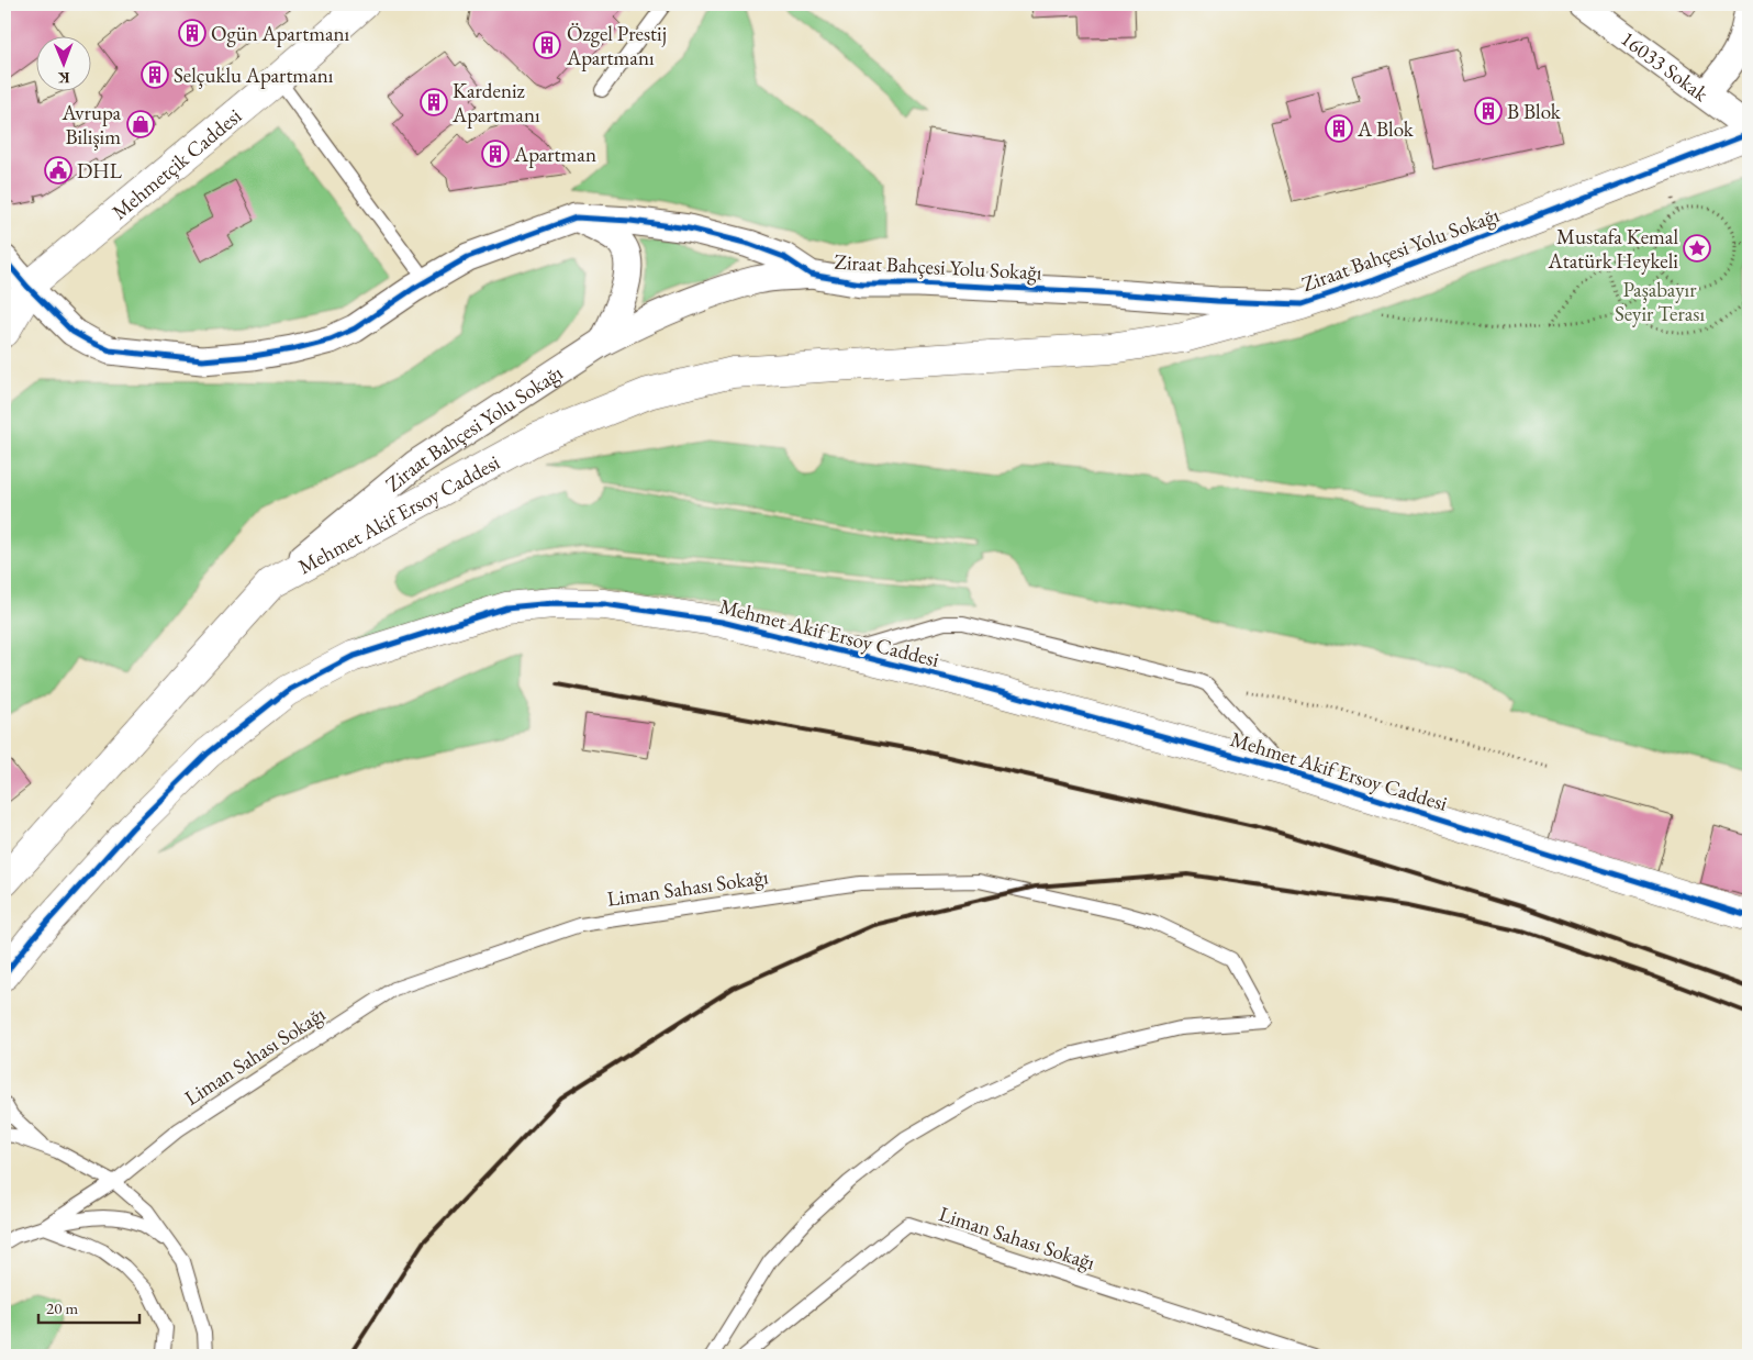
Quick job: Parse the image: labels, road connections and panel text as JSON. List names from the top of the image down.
{
  "streets": {
    "main road": ["Mehmetçik Caddesi", "Ziraat Bahçesi Yolu Sokağı", "Mehmet Akif Ersoy Caddesi"],
    "street": ["16033 Sokak"],
    "lane": ["Liman Sahası Sokağı"]
  },
  "crossings": [
    ["Mehmetçik Caddesi", "Ziraat Bahçesi Yolu Sokağı"],
    ["Ziraat Bahçesi Yolu Sokağı", "Mehmet Akif Ersoy Caddesi"]
  ],
  "parks": ["Paşabayır Seyir Terası"],
  "places": {
    "building": [
      "Ogün Apartmanı",
      "Özgel Prestij Apartmanı",
      "Selçuklu Apartmanı",
      "Kardeniz Apartmanı",
      "B Blok",
      "A Blok",
      "Apartman"
    ],
    "shop": ["Avrupa Bilişim"],
    "public building": ["DHL"],
    "place": ["Mustafa Kemal Atatürk Heykeli"]
  },
  "scale_bar": "20 m",
  "north": "bottom"
}
